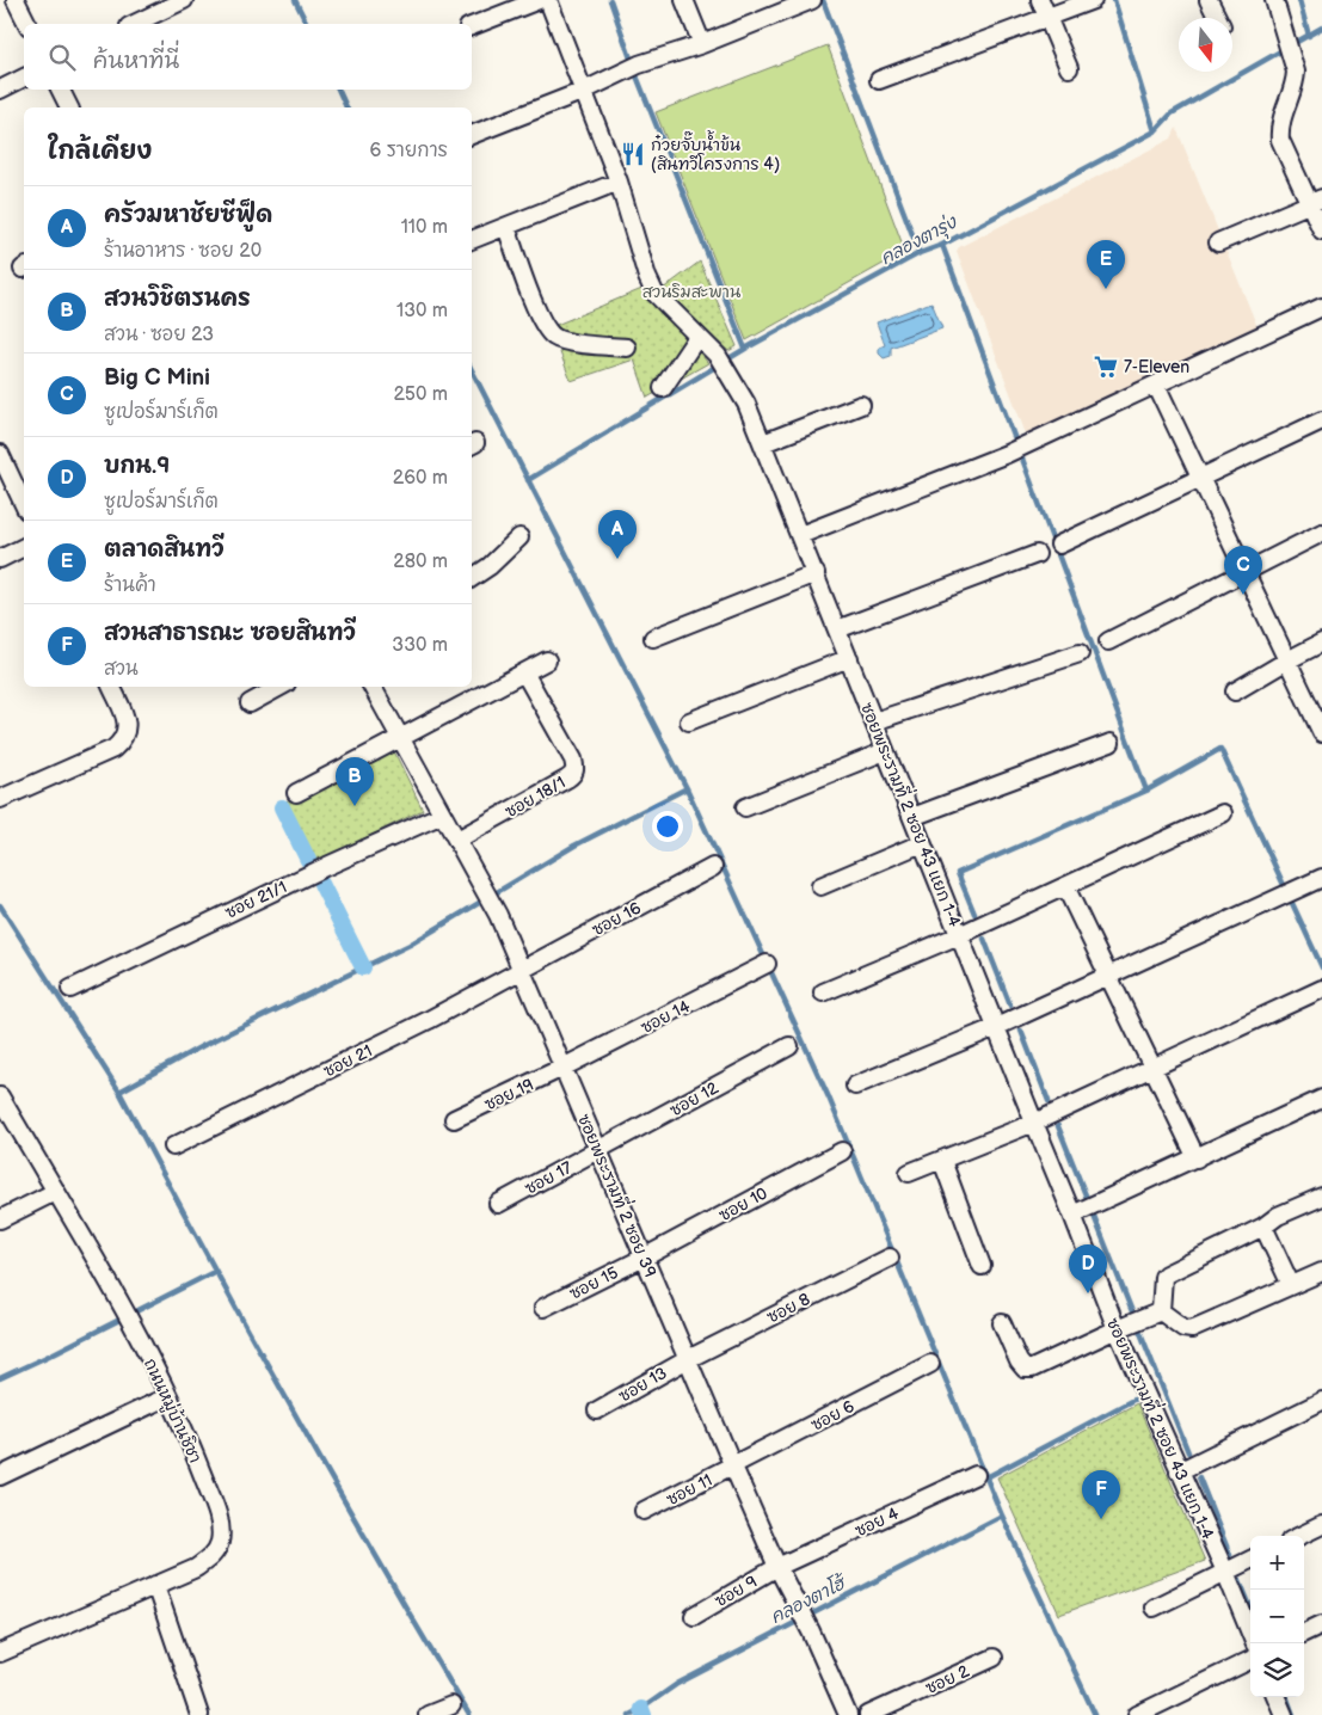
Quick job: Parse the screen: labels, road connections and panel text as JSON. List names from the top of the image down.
{
  "streets": {
    "street": [
      "ซอย 18/1",
      "ซอยพระรามที่ 2 ซอย 43 แยก 1-4",
      "ซอย 21/1",
      "ซอย 16",
      "ซอย 14",
      "ซอย 21",
      "ซอย 19",
      "ซอย 12",
      "ซอย 17",
      "ซอยพระรามที่ 2 ซอย 39",
      "ซอย 10",
      "ซอย 15",
      "ซอย 8",
      "ซอย 13",
      "ถนนหมู่บ้านชิชา",
      "ซอย 6",
      "ซอย 11",
      "ซอย 4",
      "ซอย 9",
      "ซอย 2"
    ]
  },
  "crossings": [
    ["ซอย 18/1", "ซอยพระรามที่ 2 ซอย 39"],
    ["ซอย 21/1", "ซอยพระรามที่ 2 ซอย 39"],
    ["ซอย 16", "ซอย 21"],
    ["ซอย 16", "ซอยพระรามที่ 2 ซอย 39"],
    ["ซอย 14", "ซอย 19"],
    ["ซอย 14", "ซอยพระรามที่ 2 ซอย 39"],
    ["ซอย 21", "ซอยพระรามที่ 2 ซอย 39"],
    ["ซอย 19", "ซอยพระรามที่ 2 ซอย 39"],
    ["ซอย 12", "ซอย 17"],
    ["ซอย 12", "ซอยพระรามที่ 2 ซอย 39"],
    ["ซอย 17", "ซอยพระรามที่ 2 ซอย 39"],
    ["ซอยพระรามที่ 2 ซอย 39", "ซอย 10"],
    ["ซอยพระรามที่ 2 ซอย 39", "ซอย 15"],
    ["ซอยพระรามที่ 2 ซอย 39", "ซอย 8"],
    ["ซอยพระรามที่ 2 ซอย 39", "ซอย 13"],
    ["ซอยพระรามที่ 2 ซอย 39", "ซอย 6"],
    ["ซอยพระรามที่ 2 ซอย 39", "ซอย 11"],
    ["ซอยพระรามที่ 2 ซอย 39", "ซอย 4"],
    ["ซอยพระรามที่ 2 ซอย 39", "ซอย 9"],
    ["ซอย 10", "ซอย 15"],
    ["ซอย 8", "ซอย 13"],
    ["ซอย 6", "ซอย 11"],
    ["ซอย 4", "ซอย 9"]
  ],
  "water": ["คลองตารุ่ง", "คลองตาโฮ้"],
  "parks": ["สวนริมสะพาน"],
  "places": {
    "restaurant": ["ก๋วยจั๊บน้ำข้น (สินทวีโครงการ 4)"],
    "supermarket": ["7-Eleven"]
  },
  "north": "bottom",
  "page": {
    "search": "ค้นหาที่นี่",
    "heading": ["ใกล้เคียง", "6 รายการ"],
    "list": [
      {
        "mark": "A",
        "name": "ครัวมหาชัยซีฟู็ด",
        "note": "ร้านอาหาร · ซอย 20",
        "value": "110 m"
      },
      {
        "mark": "B",
        "name": "สวนวิชิตรนคร",
        "note": "สวน · ซอย 23",
        "value": "130 m"
      },
      {
        "mark": "C",
        "name": "Big C Mini",
        "note": "ซูเปอร์มาร์เก็ต",
        "value": "250 m"
      },
      {
        "mark": "D",
        "name": "บกน.9",
        "note": "ซูเปอร์มาร์เก็ต",
        "value": "260 m"
      },
      {
        "mark": "E",
        "name": "ตลาดสินทวี",
        "note": "ร้านค้า",
        "value": "280 m"
      },
      {
        "mark": "F",
        "name": "สวนสาธารณะ ซอยสินทวี",
        "note": "สวน",
        "value": "330 m"
      }
    ],
    "pins": [
      "E",
      "A",
      "C",
      "B",
      "D",
      "F"
    ],
    "map_buttons": ["+", "−"]
  }
}
